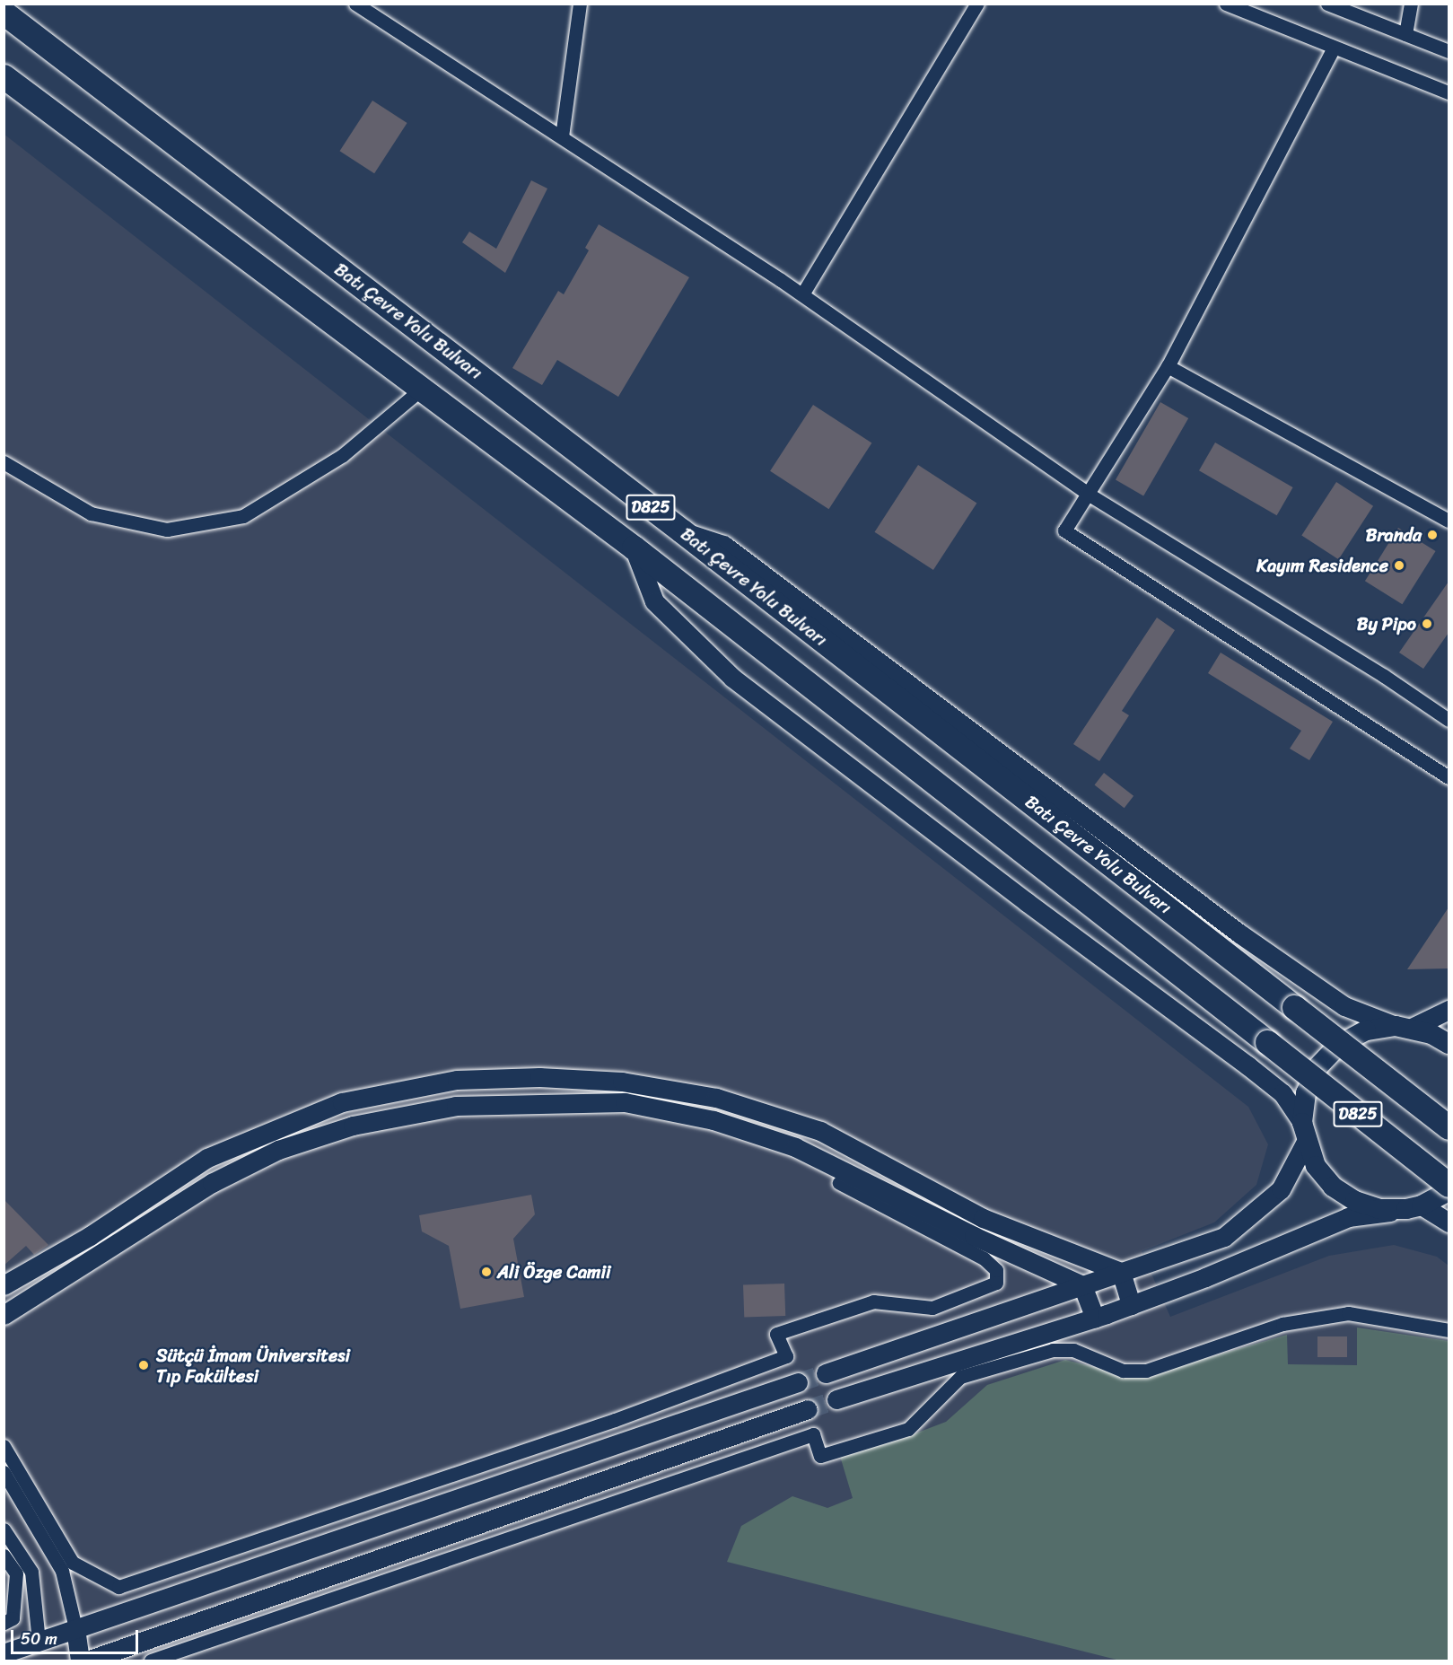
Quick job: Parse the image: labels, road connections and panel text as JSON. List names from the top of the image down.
{
  "streets": {
    "highway": ["Batı Çevre Yolu Bulvarı", "D825"]
  },
  "places": [
    "Branda",
    "Kayım Residence",
    "By Pipo",
    "Ali Özge Camii",
    "Sütçü İmam Üniversitesi Tıp Fakültesi"
  ],
  "scale_bar": "50 m"
}
